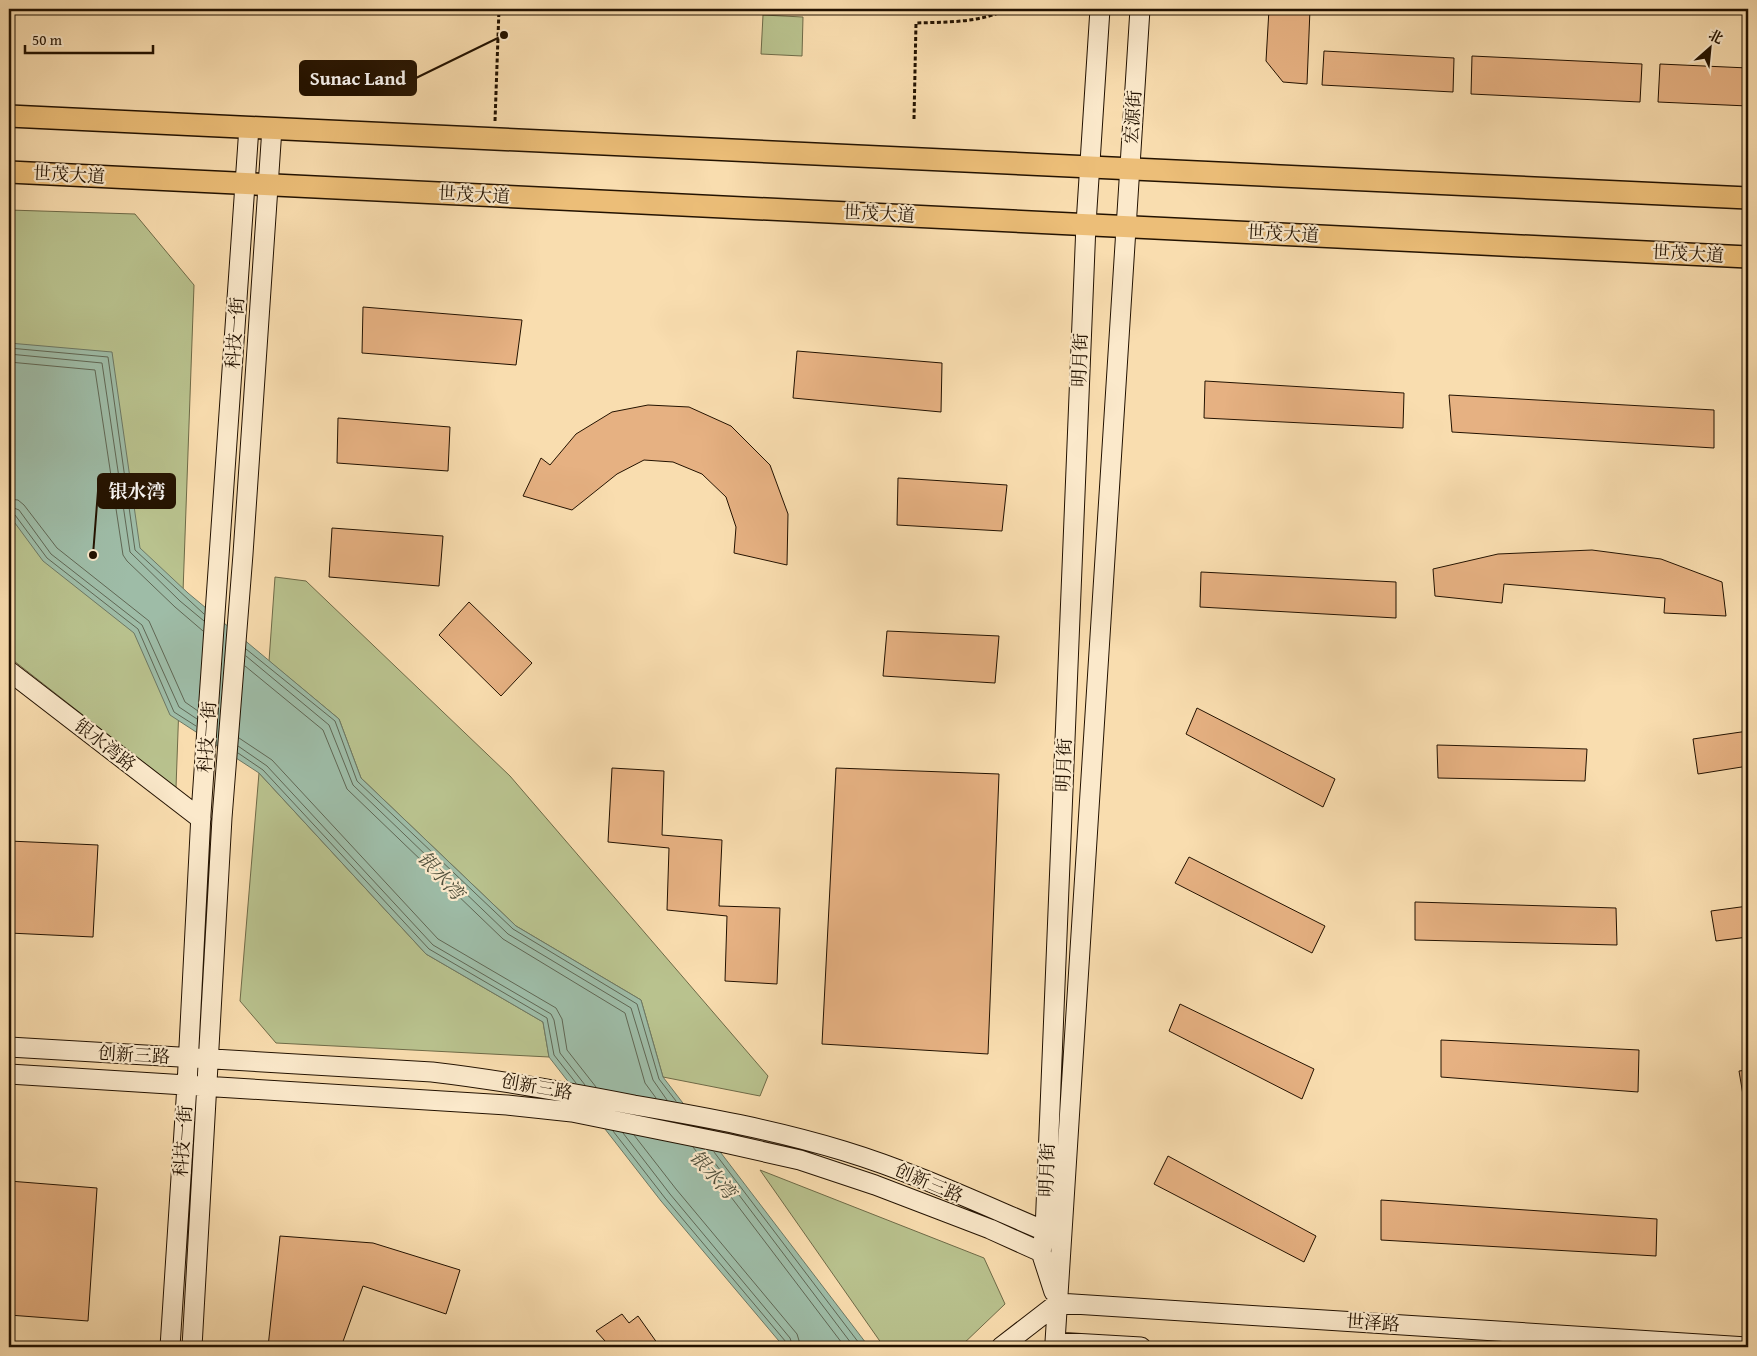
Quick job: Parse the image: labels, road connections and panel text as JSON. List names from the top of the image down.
{
  "streets": {
    "main road": [
      "宏源街",
      "世茂大道",
      "科技一街",
      "明月街",
      "银水湾路",
      "创新三路",
      "世泽路"
    ]
  },
  "crossings": [
    ["宏源街", "世茂大道"],
    ["宏源街", "明月街"],
    ["世茂大道", "科技一街"],
    ["世茂大道", "明月街"],
    ["科技一街", "银水湾路"],
    ["科技一街", "创新三路"],
    ["明月街", "创新三路"],
    ["明月街", "世泽路"]
  ],
  "water": ["银水湾"],
  "places": ["Sunac Land", "银水湾"],
  "scale_bar": "50 m",
  "north": "top right"
}
